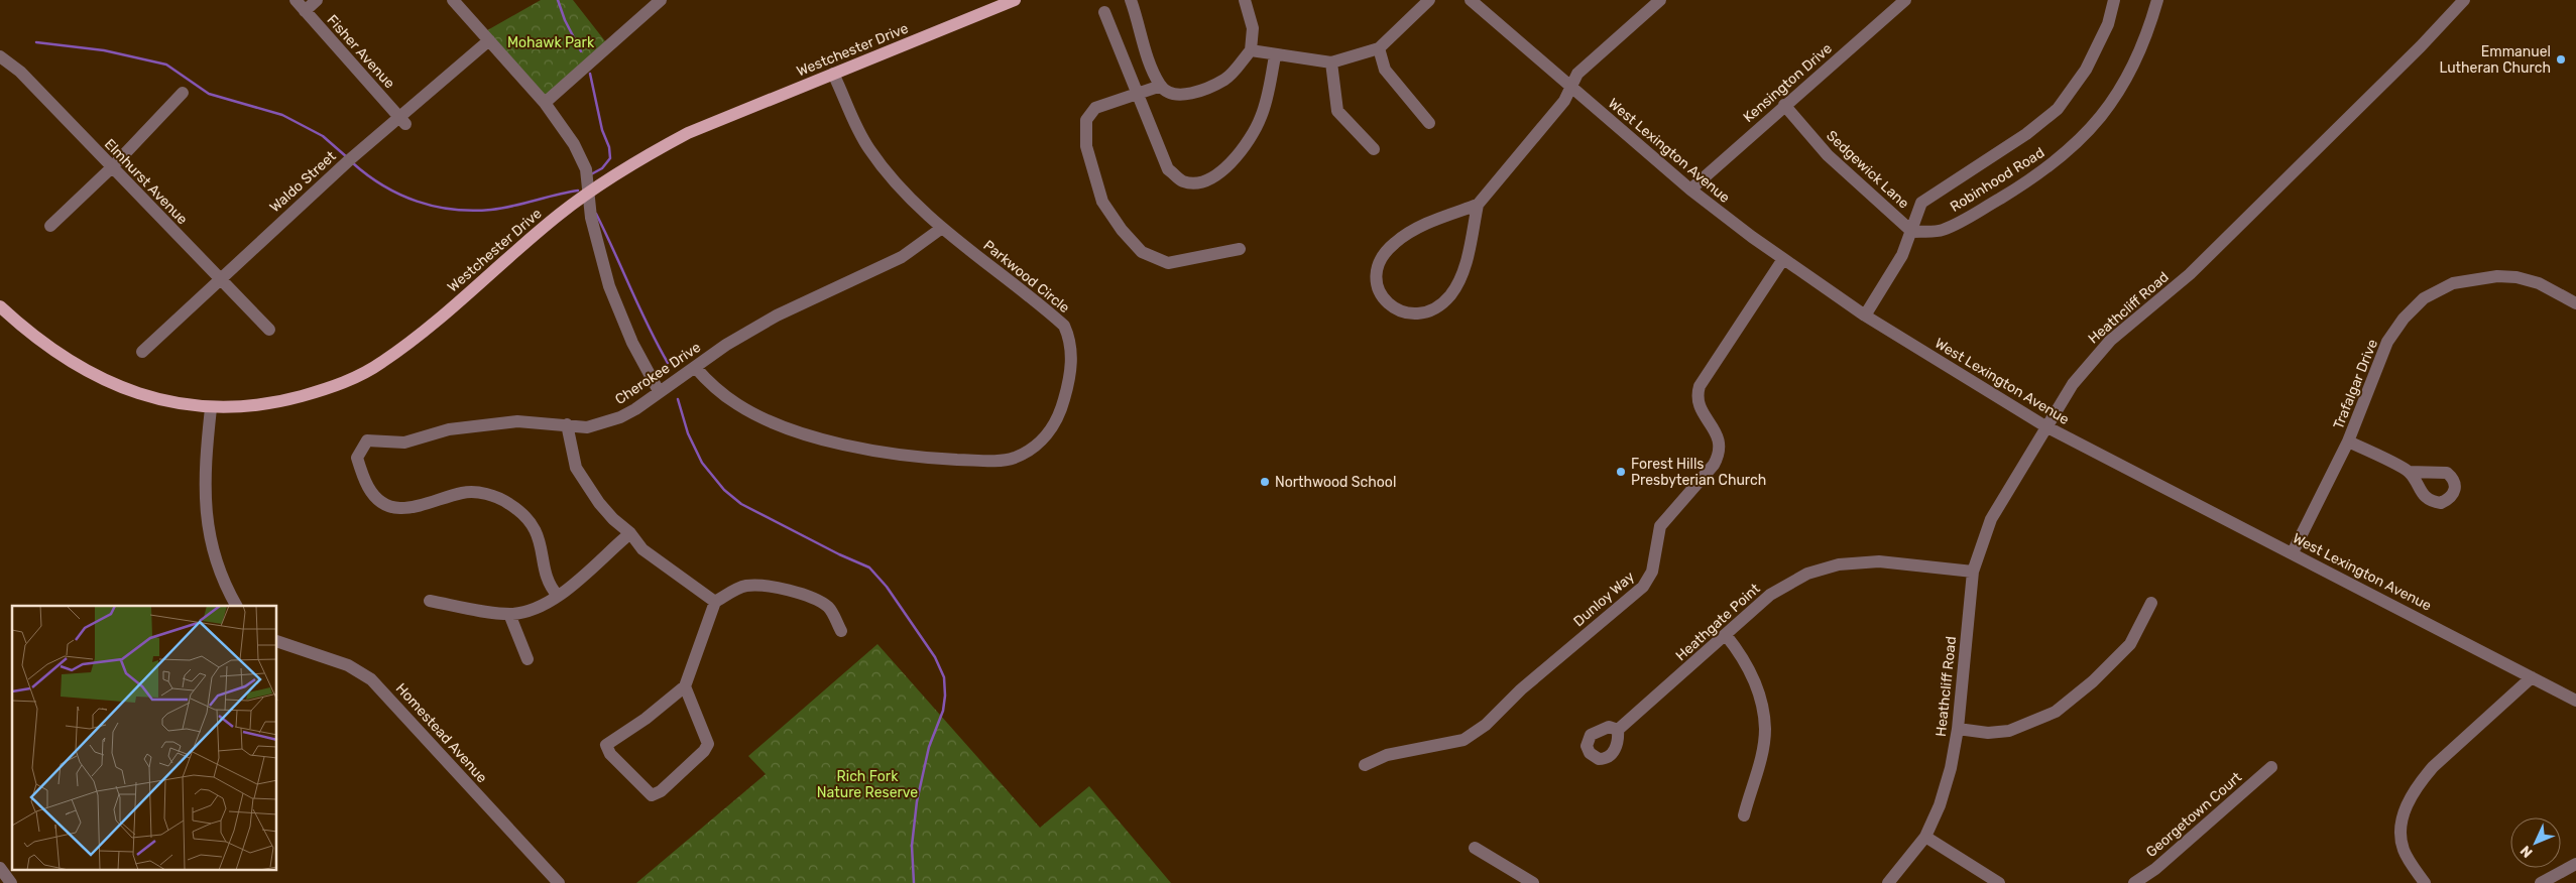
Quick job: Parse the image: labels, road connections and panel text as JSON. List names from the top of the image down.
{
  "streets": {
    "main road": ["Westchester Drive"],
    "street": [
      "Fisher Avenue",
      "Kensington Drive",
      "West Lexington Avenue",
      "Sedgewick Lane",
      "Robinhood Road",
      "Elmhurst Avenue",
      "Waldo Street",
      "Parkwood Circle",
      "Heathcliff Road",
      "Cherokee Drive",
      "Trafalgar Drive",
      "Dunloy Way",
      "Heathgate Point",
      "Homestead Avenue",
      "Georgetown Court"
    ]
  },
  "crossings": [
    ["Westchester Drive", "Parkwood Circle"],
    ["Fisher Avenue", "Waldo Street"],
    ["Kensington Drive", "West Lexington Avenue"],
    ["Kensington Drive", "Sedgewick Lane"],
    ["West Lexington Avenue", "Robinhood Road"],
    ["West Lexington Avenue", "Heathcliff Road"],
    ["West Lexington Avenue", "Trafalgar Drive"],
    ["West Lexington Avenue", "Dunloy Way"],
    ["Sedgewick Lane", "Robinhood Road"],
    ["Elmhurst Avenue", "Waldo Street"],
    ["Parkwood Circle", "Cherokee Drive"],
    ["Heathcliff Road", "Heathgate Point"]
  ],
  "parks": ["Mohawk Park", "Rich Fork Nature Reserve"],
  "places": ["Emmanuel Lutheran Church", "Forest Hills Presbyterian Church", "Northwood School"],
  "north": "bottom left"
}
